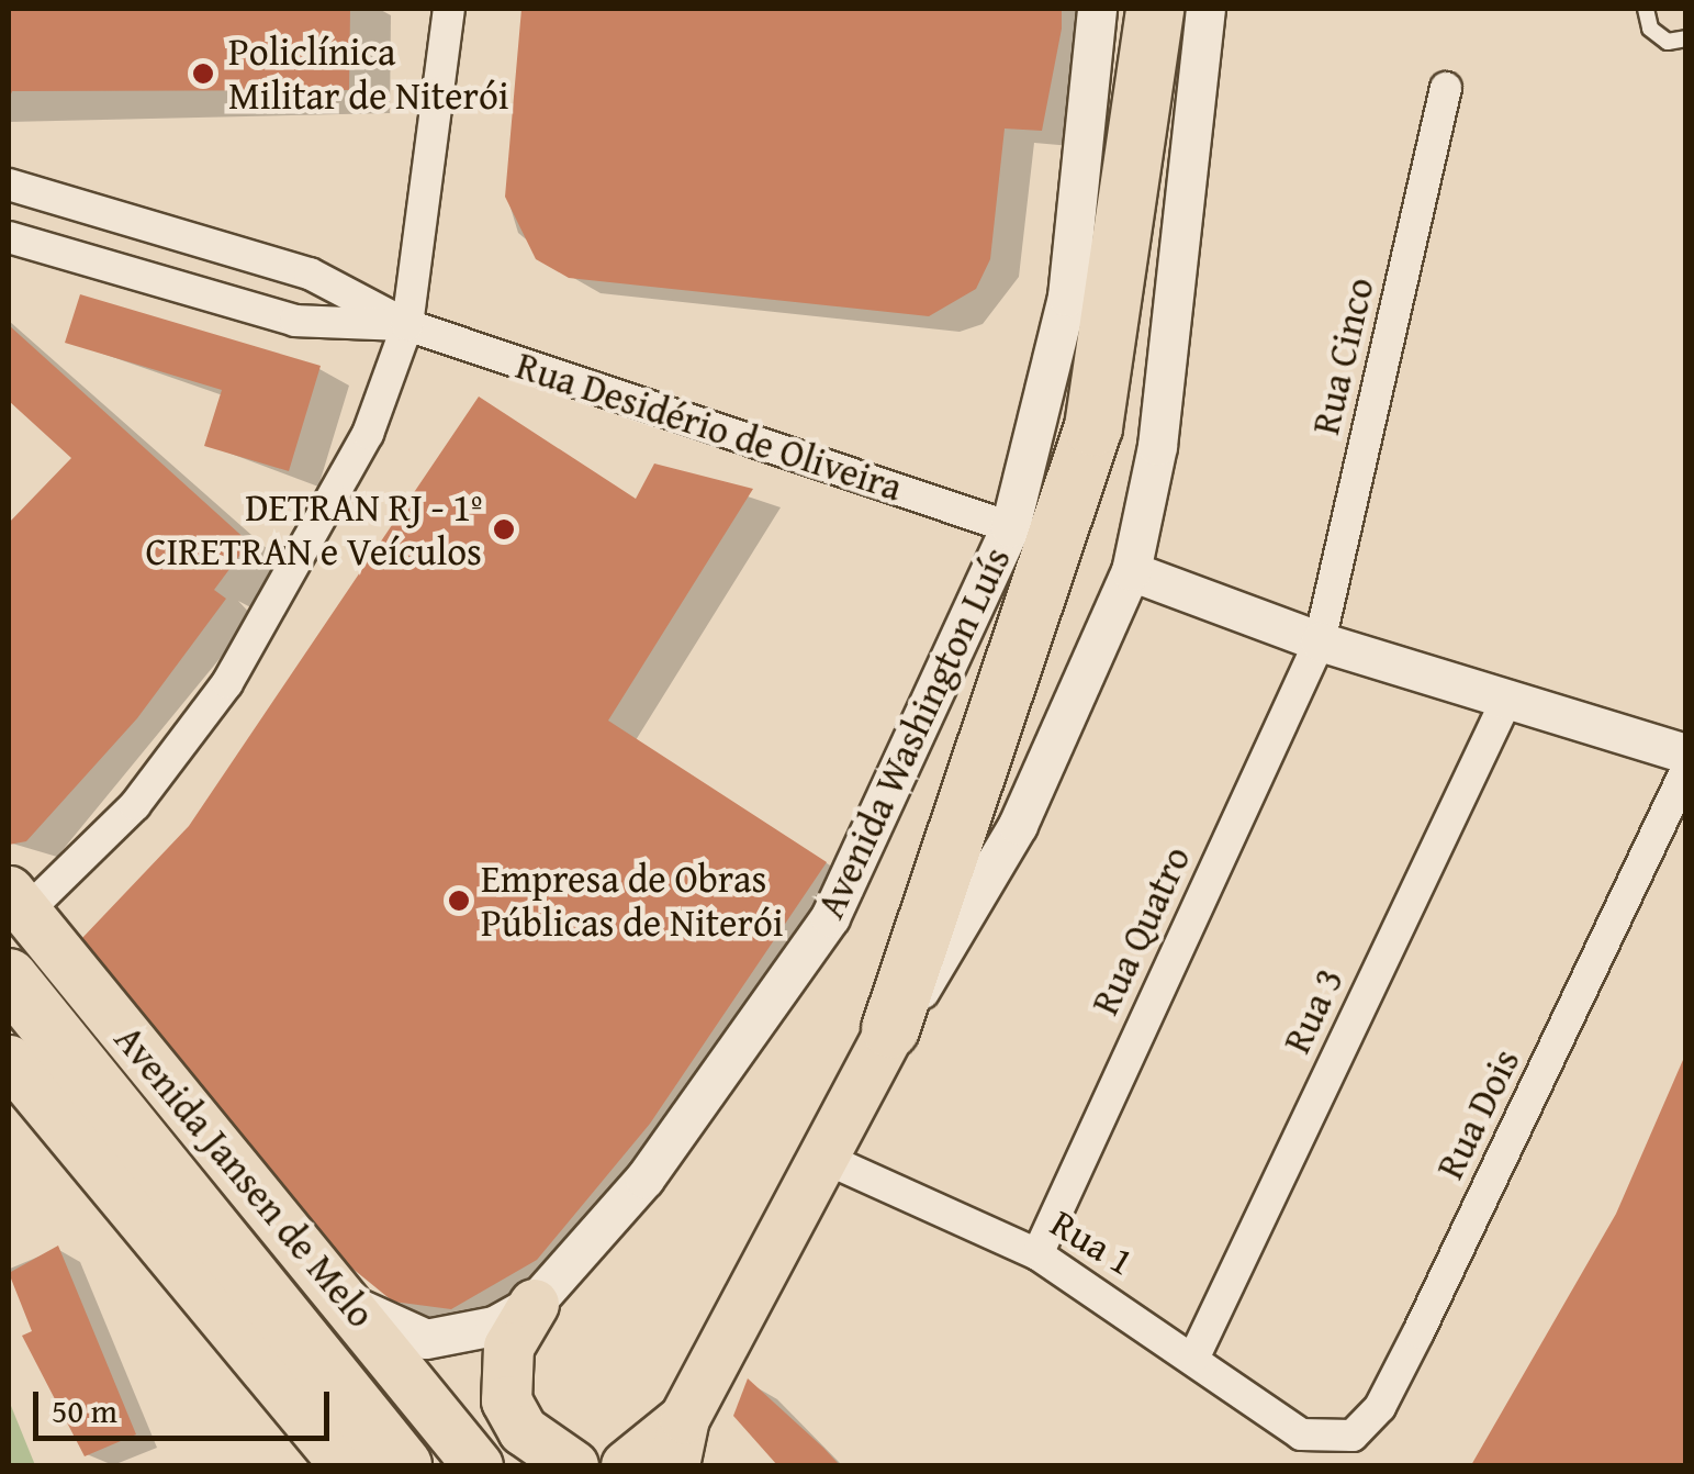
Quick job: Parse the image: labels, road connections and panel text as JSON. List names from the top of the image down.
{
  "streets": {
    "main road": ["Avenida Jansen de Melo"],
    "street": [
      "Rua Cinco",
      "Rua Desidério de Oliveira",
      "Avenida Washington Luís",
      "Rua Quatro",
      "Rua 3",
      "Rua Dois",
      "Rua 1"
    ]
  },
  "crossings": [
    ["Rua Cinco", "Rua Quatro"],
    ["Rua Desidério de Oliveira", "Avenida Washington Luís"],
    ["Avenida Washington Luís", "Avenida Jansen de Melo"],
    ["Rua Quatro", "Rua 1"],
    ["Rua 3", "Rua 1"],
    ["Rua Dois", "Rua 1"]
  ],
  "places": ["Policlínica Militar de Niterói", "DETRAN RJ - 1º CIRETRAN e Veículos", "Empresa de Obras Públicas de Niterói"],
  "scale_bar": "50 m"
}
